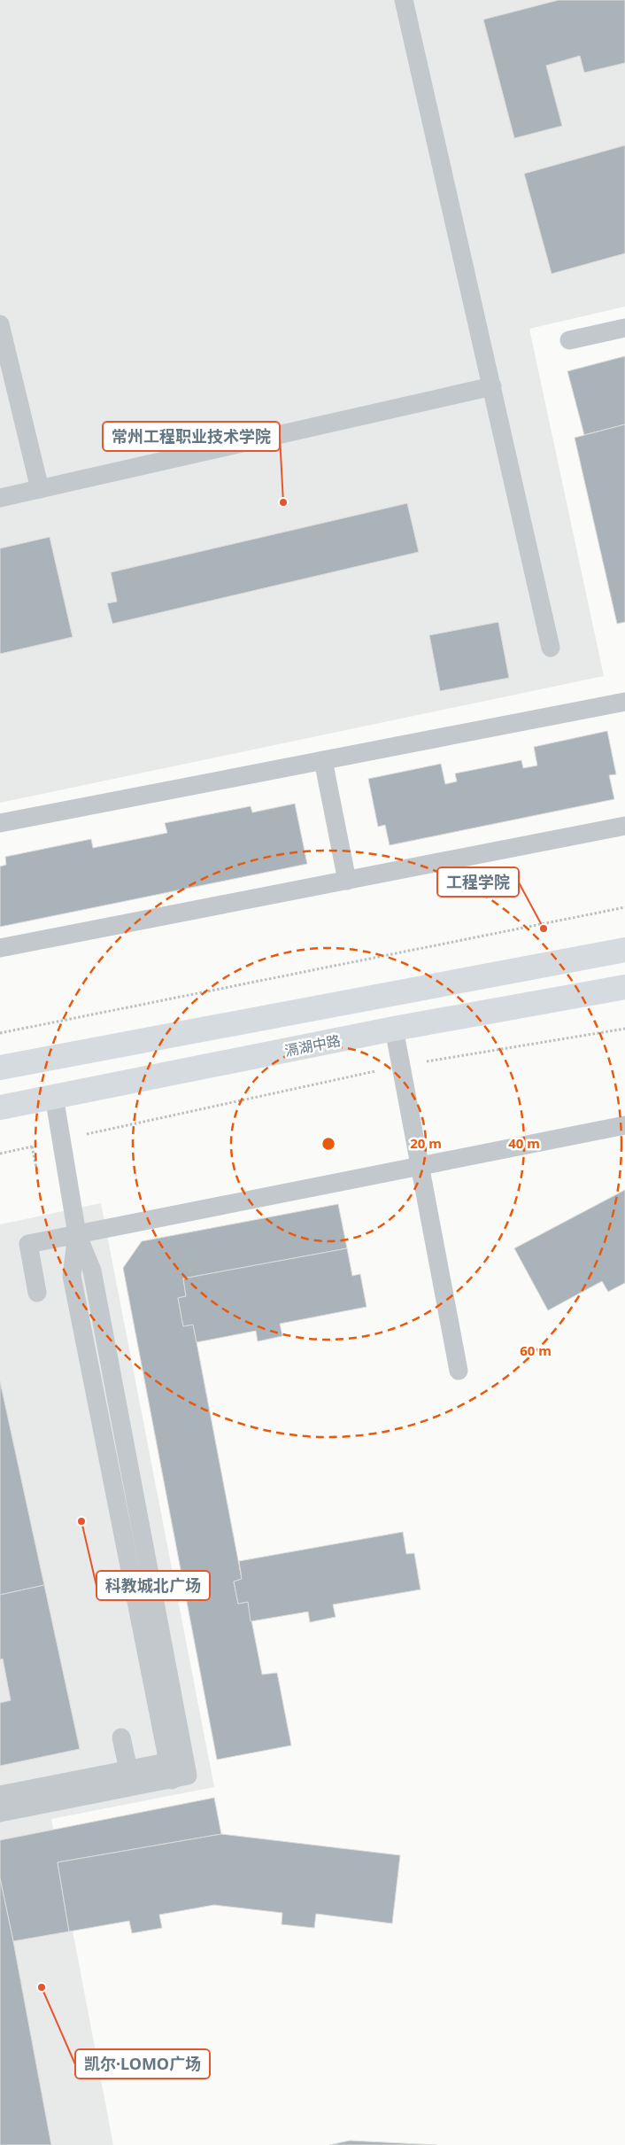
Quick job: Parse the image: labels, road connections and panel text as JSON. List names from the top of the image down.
{
  "streets": {
    "main road": ["滆湖中路"]
  },
  "places": [
    "常州工程职业技术学院",
    "工程学院",
    "科教城北广场",
    "凯尔·LOMO广场"
  ],
  "rings": ["20 m", "40 m", "60 m"]
}
